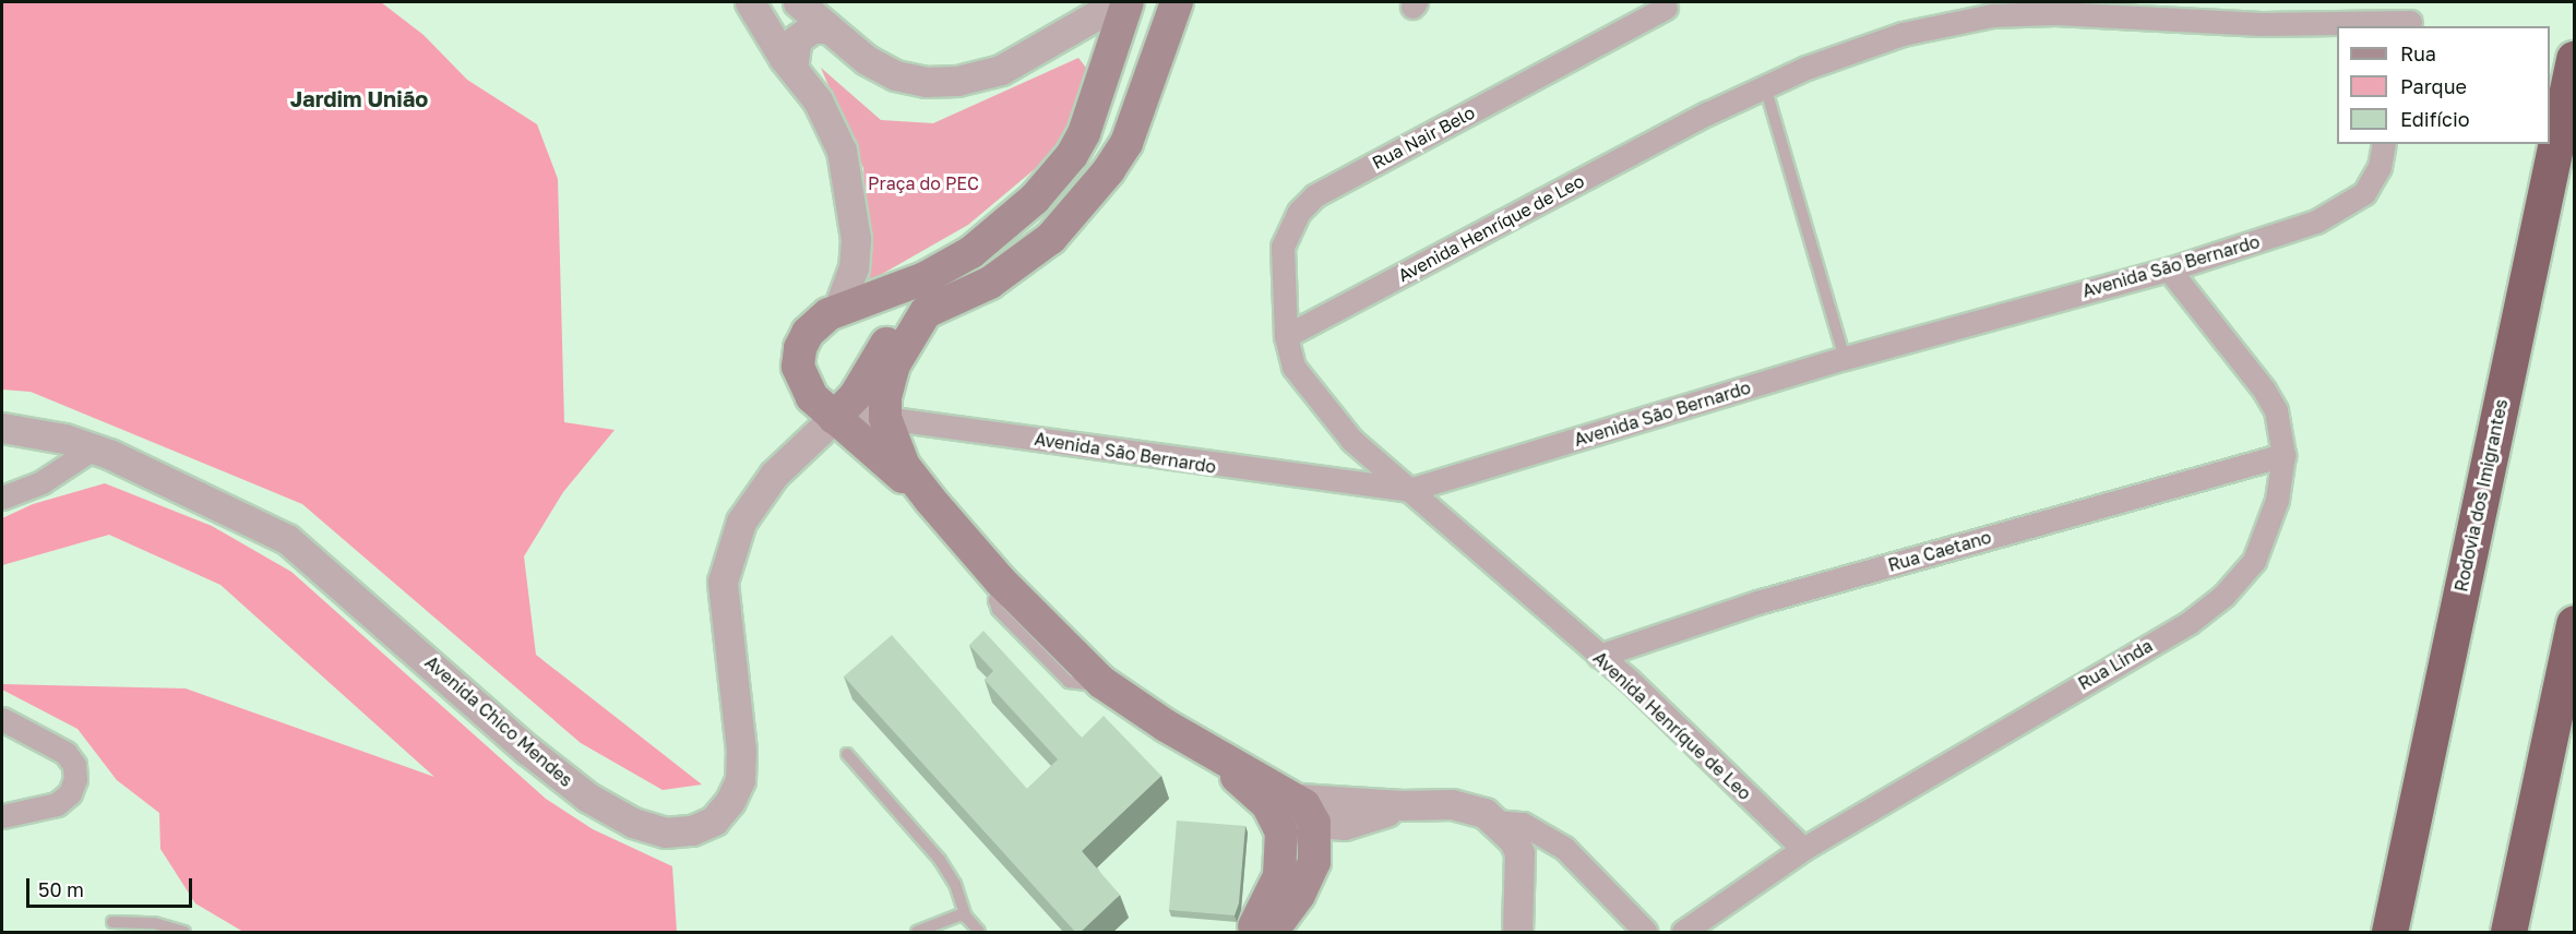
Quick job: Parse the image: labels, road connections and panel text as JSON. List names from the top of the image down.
{
  "streets": {
    "highway": ["Rodovia dos Imigrantes"],
    "street": [
      "Rua Nair Belo",
      "Avenida Henríque de Leo",
      "Avenida São Bernardo",
      "Rua Caetano",
      "Rua Linda",
      "Avenida Chico Mendes"
    ]
  },
  "crossings": [
    ["Rua Nair Belo", "Avenida Henríque de Leo"],
    ["Avenida Henríque de Leo", "Avenida São Bernardo"],
    ["Avenida Henríque de Leo", "Rua Caetano"],
    ["Avenida Henríque de Leo", "Rua Linda"],
    ["Avenida São Bernardo", "Rua Linda"],
    ["Rua Caetano", "Rua Linda"]
  ],
  "districts": ["Jardim União"],
  "parks": ["Praça do PEC"],
  "legend": ["Rua", "Parque", "Edifício"],
  "scale_bar": "50 m"
}
